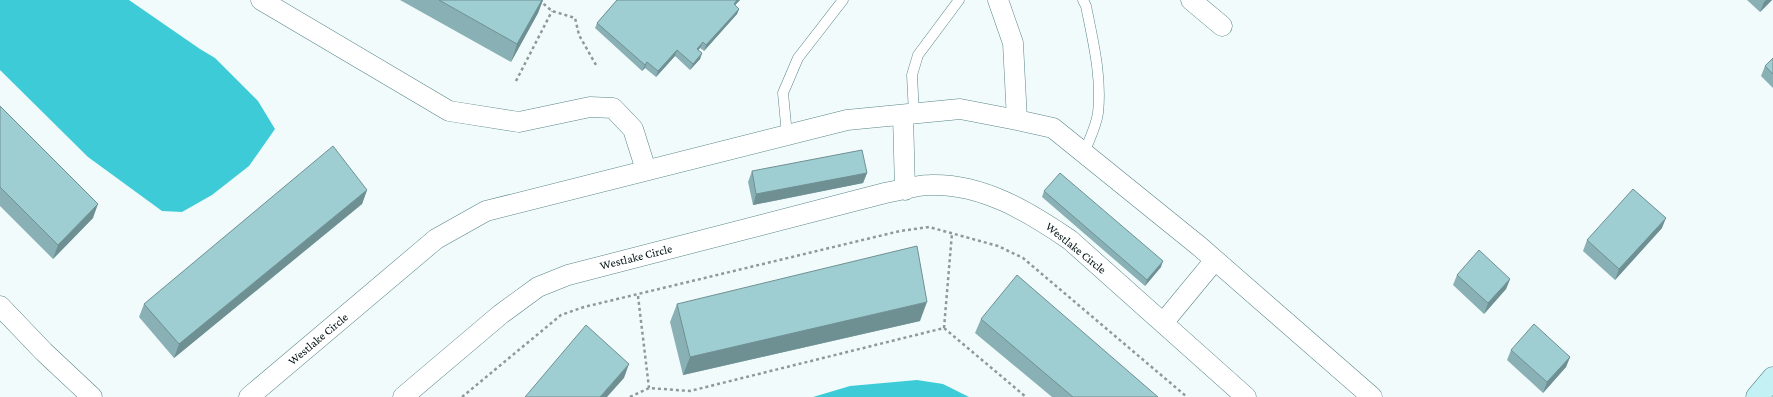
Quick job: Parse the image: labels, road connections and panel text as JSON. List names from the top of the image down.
{
  "streets": {
    "street": ["Westlake Circle"]
  }
}
